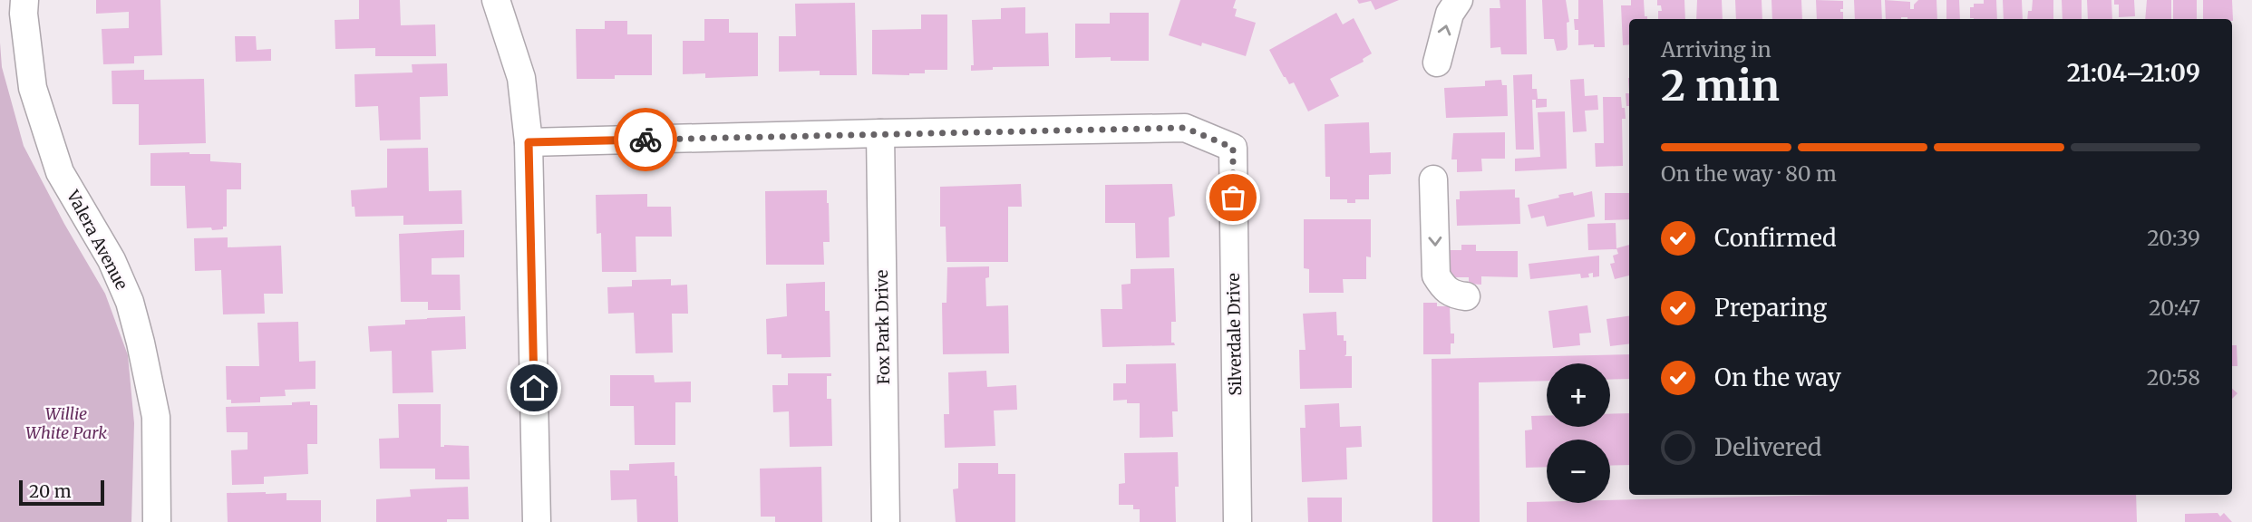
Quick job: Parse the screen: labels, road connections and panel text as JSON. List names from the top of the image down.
{
  "streets": {
    "street": ["Valera Avenue", "Fox Park Drive", "Silverdale Drive"]
  },
  "crossings": [
    ["Fox Park Drive", "Silverdale Drive"]
  ],
  "parks": ["Willie White Park"],
  "scale_bar": "20 m",
  "page": {
    "heading": ["2 min", "Arriving in", "21:04–21:09"],
    "bar": "On the way · 80 m",
    "list": [
      ["Confirmed", "20:39"],
      ["Preparing", "20:47"],
      ["On the way", "20:58"],
      "Delivered"
    ],
    "map_buttons": ["+", "−"],
    "scale": "20 m"
  }
}
